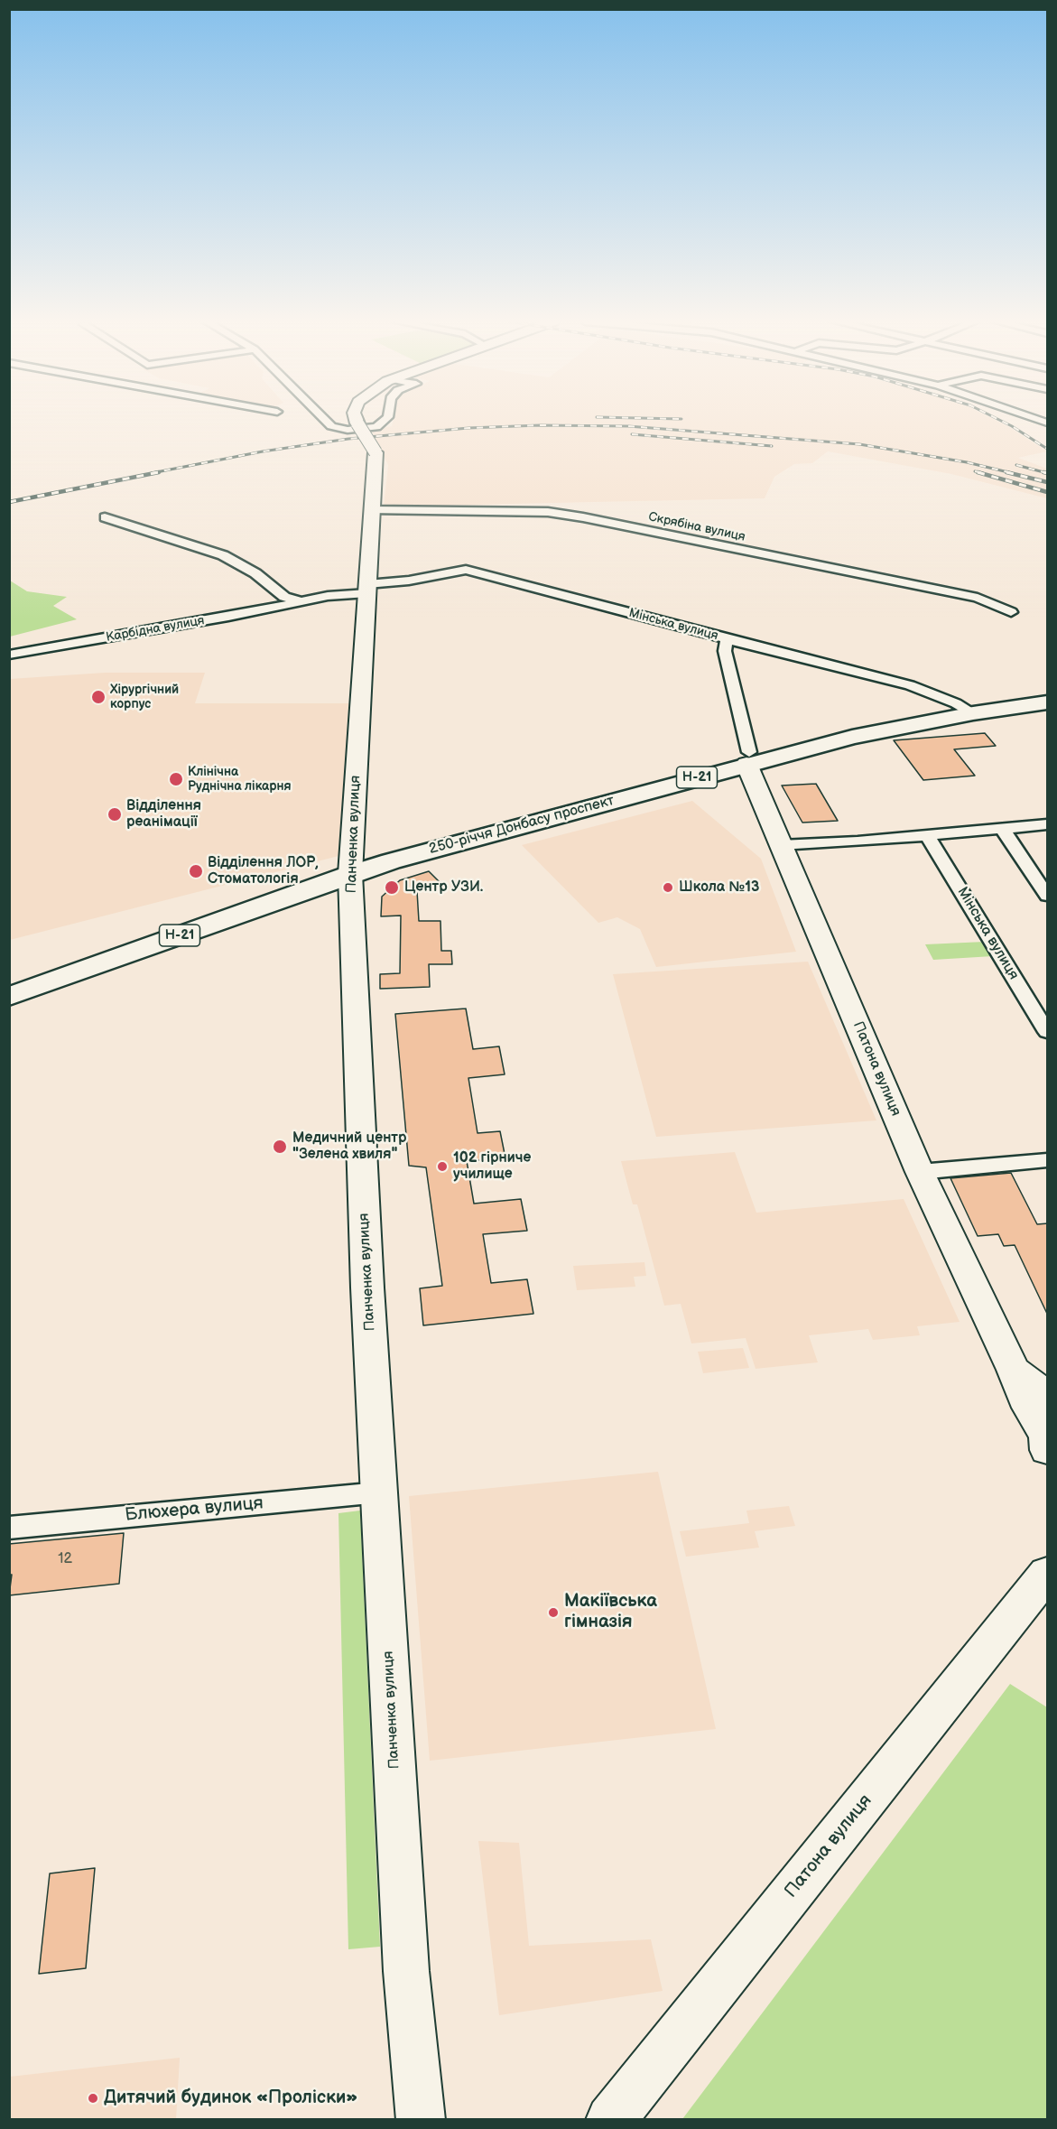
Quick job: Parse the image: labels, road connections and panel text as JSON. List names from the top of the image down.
{
  "streets": {
    "main road": ["Н-21", "250-річчя Донбасу проспект"],
    "street": [
      "Скрябіна вулиця",
      "Мінська вулиця",
      "Карбідна вулиця",
      "Панченка вулиця",
      "Патона вулиця",
      "Блюхера вулиця"
    ]
  },
  "crossings": [
    ["Скрябіна вулиця", "Панченка вулиця"],
    ["Мінська вулиця", "Карбідна вулиця"],
    ["Мінська вулиця", "250-річчя Донбасу проспект"],
    ["Мінська вулиця", "Панченка вулиця"],
    ["Мінська вулиця", "Патона вулиця"],
    ["Карбідна вулиця", "Панченка вулиця"],
    ["250-річчя Донбасу проспект", "Панченка вулиця"],
    ["250-річчя Донбасу проспект", "Патона вулиця"],
    ["Панченка вулиця", "Блюхера вулиця"]
  ],
  "places": [
    "Хірургічний корпус",
    "Клінічна Руднічна лікарня",
    "Відділення реанімації",
    "Відділення ЛОР, Стоматологія",
    "Центр УЗИ.",
    "Школа №13",
    "Медичний центр \"Зелена хвиля\"",
    "102 гірниче училище",
    "Макіївська гімназія",
    "Дитячий будинок «Проліски»"
  ],
  "house_numbers": ["12"]
}
